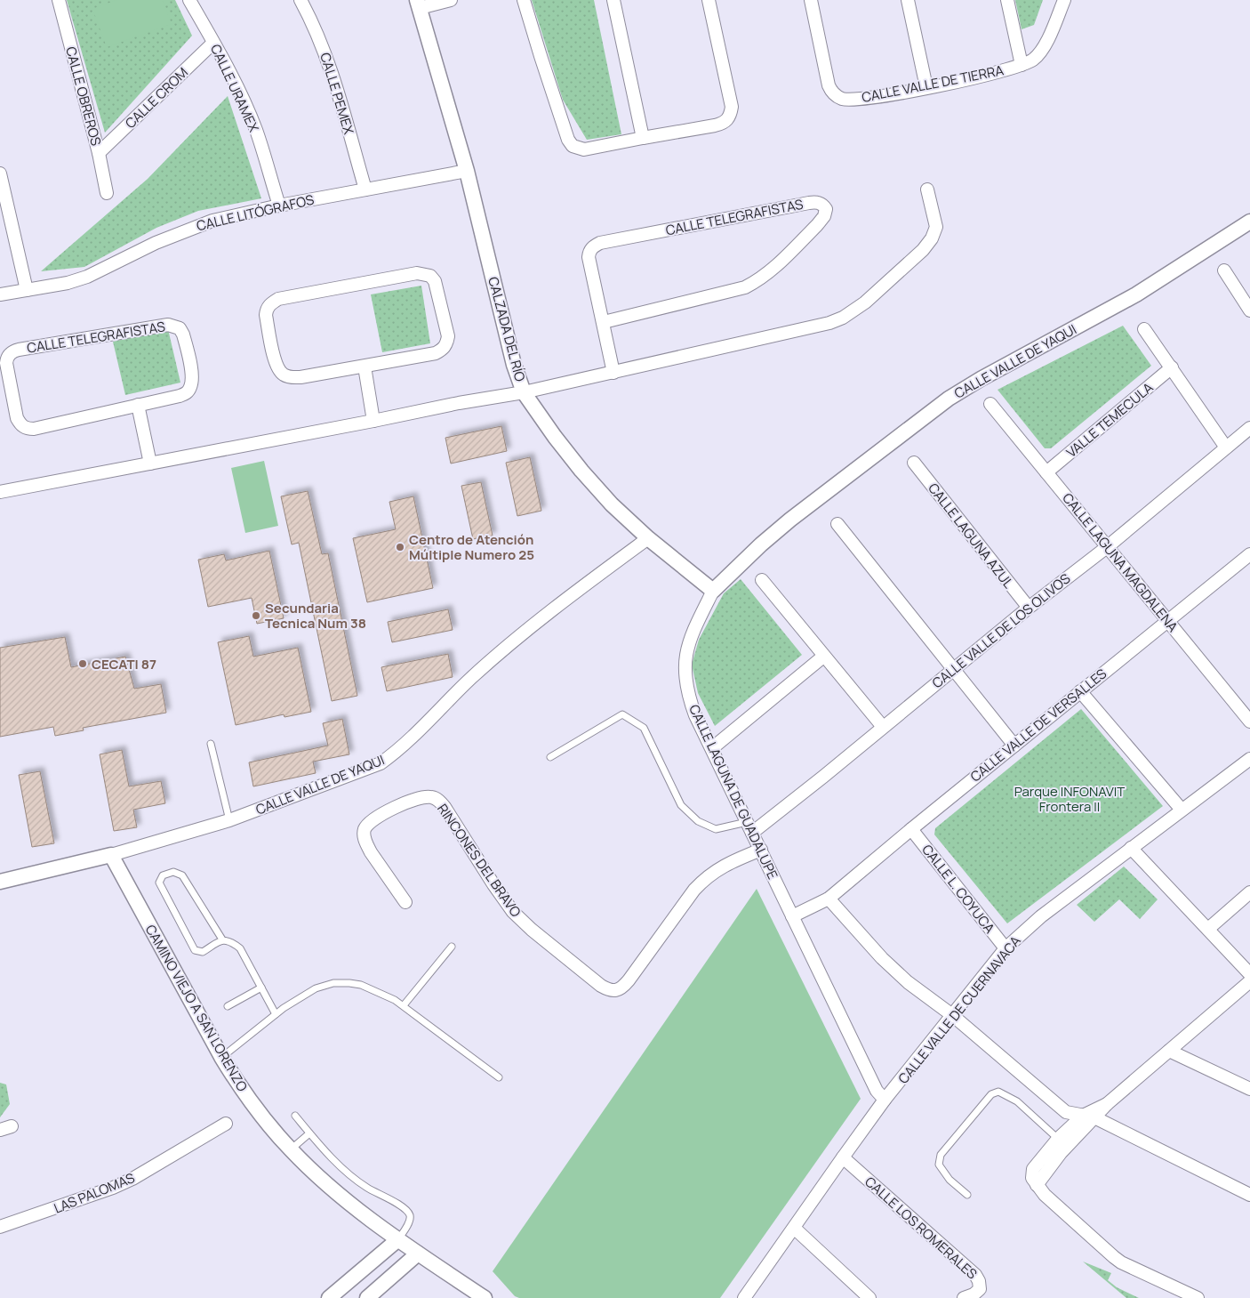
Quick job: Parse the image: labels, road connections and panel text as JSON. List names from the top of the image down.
{
  "streets": {
    "street": [
      "CALLE VALLE DE TIERRA",
      "CALLE URAMEX",
      "CALLE PEMEX",
      "CALLE OBREROS",
      "CALLE CROM",
      "CALLE LITÓGRAFOS",
      "CALLE TELEGRAFISTAS",
      "CALZADA DEL RÍO",
      "CALLE VALLE DE YAQUI",
      "VALLE TEMECULA",
      "CALLE LAGUNA AZUL",
      "CALLE LAGUNA MAGDALENA",
      "CALLE VALLE DE LOS OLIVOS",
      "CALLE VALLE DE VERSALLES",
      "CALLE LAGUNA DE GUADALUPE",
      "RINCONES DEL BRAVO",
      "CALLE L. COYUCA",
      "CAMINO VIEJO A SAN LORENZO",
      "CALLE VALLE DE CUERNAVACA",
      "LAS PALOMAS",
      "CALLE LOS ROMERALES"
    ]
  },
  "crossings": [
    ["CALLE URAMEX", "CALLE CROM"],
    ["CALLE URAMEX", "CALLE LITÓGRAFOS"],
    ["CALLE PEMEX", "CALLE LITÓGRAFOS"],
    ["CALLE OBREROS", "CALLE CROM"],
    ["CALLE LITÓGRAFOS", "CALZADA DEL RÍO"],
    ["CALZADA DEL RÍO", "CALLE VALLE DE YAQUI"],
    ["CALZADA DEL RÍO", "CALLE LAGUNA DE GUADALUPE"],
    ["CALLE VALLE DE YAQUI", "CALLE LAGUNA DE GUADALUPE"],
    ["CALLE VALLE DE YAQUI", "CAMINO VIEJO A SAN LORENZO"],
    ["VALLE TEMECULA", "CALLE LAGUNA MAGDALENA"],
    ["CALLE LAGUNA AZUL", "CALLE VALLE DE LOS OLIVOS"],
    ["CALLE LAGUNA MAGDALENA", "CALLE VALLE DE LOS OLIVOS"],
    ["CALLE LAGUNA MAGDALENA", "CALLE VALLE DE VERSALLES"],
    ["CALLE VALLE DE LOS OLIVOS", "CALLE LAGUNA DE GUADALUPE"],
    ["CALLE VALLE DE VERSALLES", "CALLE L. COYUCA"],
    ["CALLE LAGUNA DE GUADALUPE", "RINCONES DEL BRAVO"],
    ["CALLE LAGUNA DE GUADALUPE", "CALLE VALLE DE CUERNAVACA"],
    ["CALLE L. COYUCA", "CALLE VALLE DE CUERNAVACA"],
    ["CALLE VALLE DE CUERNAVACA", "CALLE LOS ROMERALES"]
  ],
  "parks": ["Parque INFONAVIT Frontera II"],
  "places": ["Centro de Atención Múltiple Numero 25", "Secundaria Tecnica Num 38", "CECATI 87"]
}
